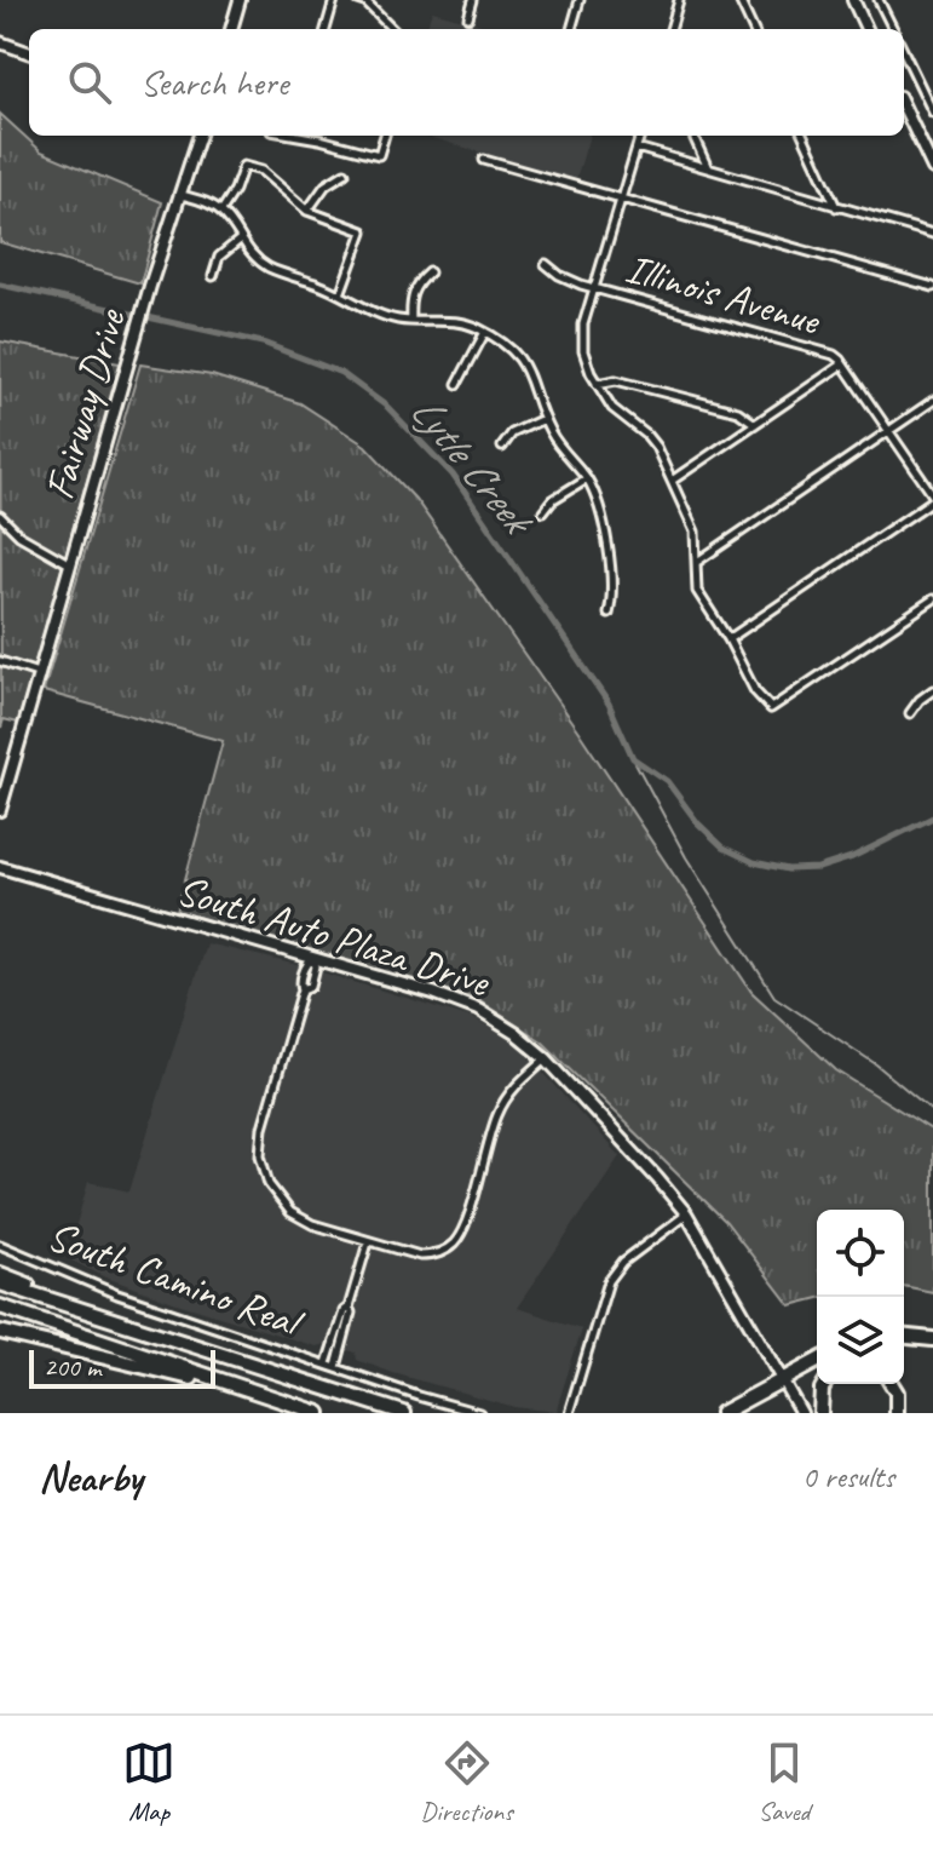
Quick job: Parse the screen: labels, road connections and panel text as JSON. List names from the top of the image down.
{
  "streets": {
    "street": [
      "Illinois Avenue",
      "Fairway Drive",
      "South Auto Plaza Drive",
      "South Camino Real"
    ]
  },
  "water": ["Lytle Creek"],
  "scale_bar": "200 m",
  "page": {
    "search": "Search here",
    "scale": "200 m",
    "heading": ["Nearby", "0 results"],
    "nav": ["Map", "Directions", "Saved"]
  }
}
